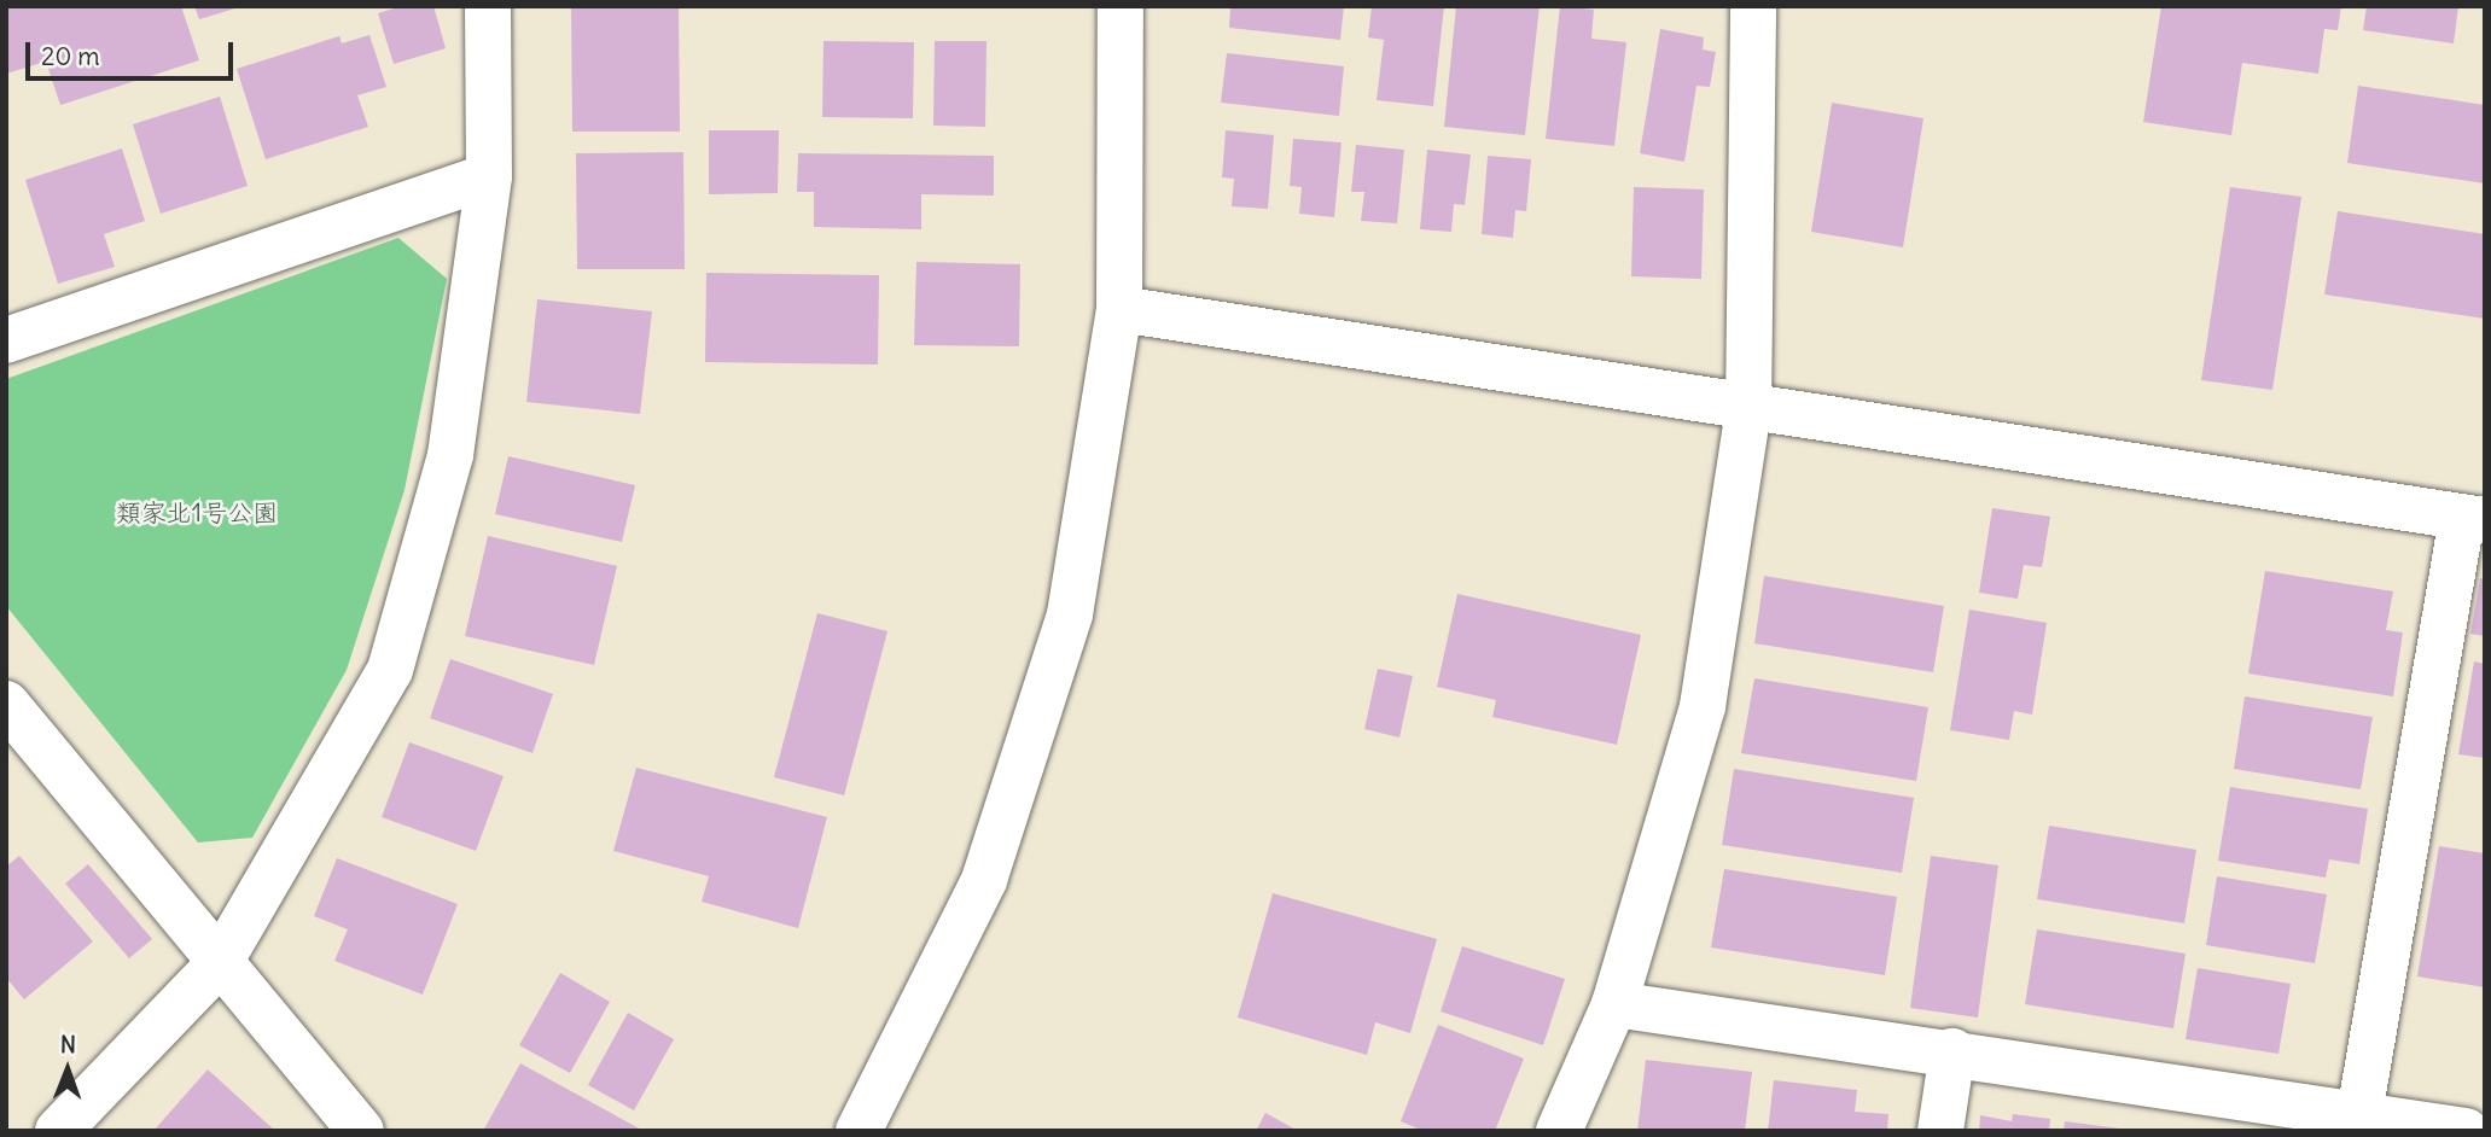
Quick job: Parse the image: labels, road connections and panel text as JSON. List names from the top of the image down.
{
  "parks": ["類家北1号公園"],
  "scale_bar": "20 m",
  "north": "top"
}
